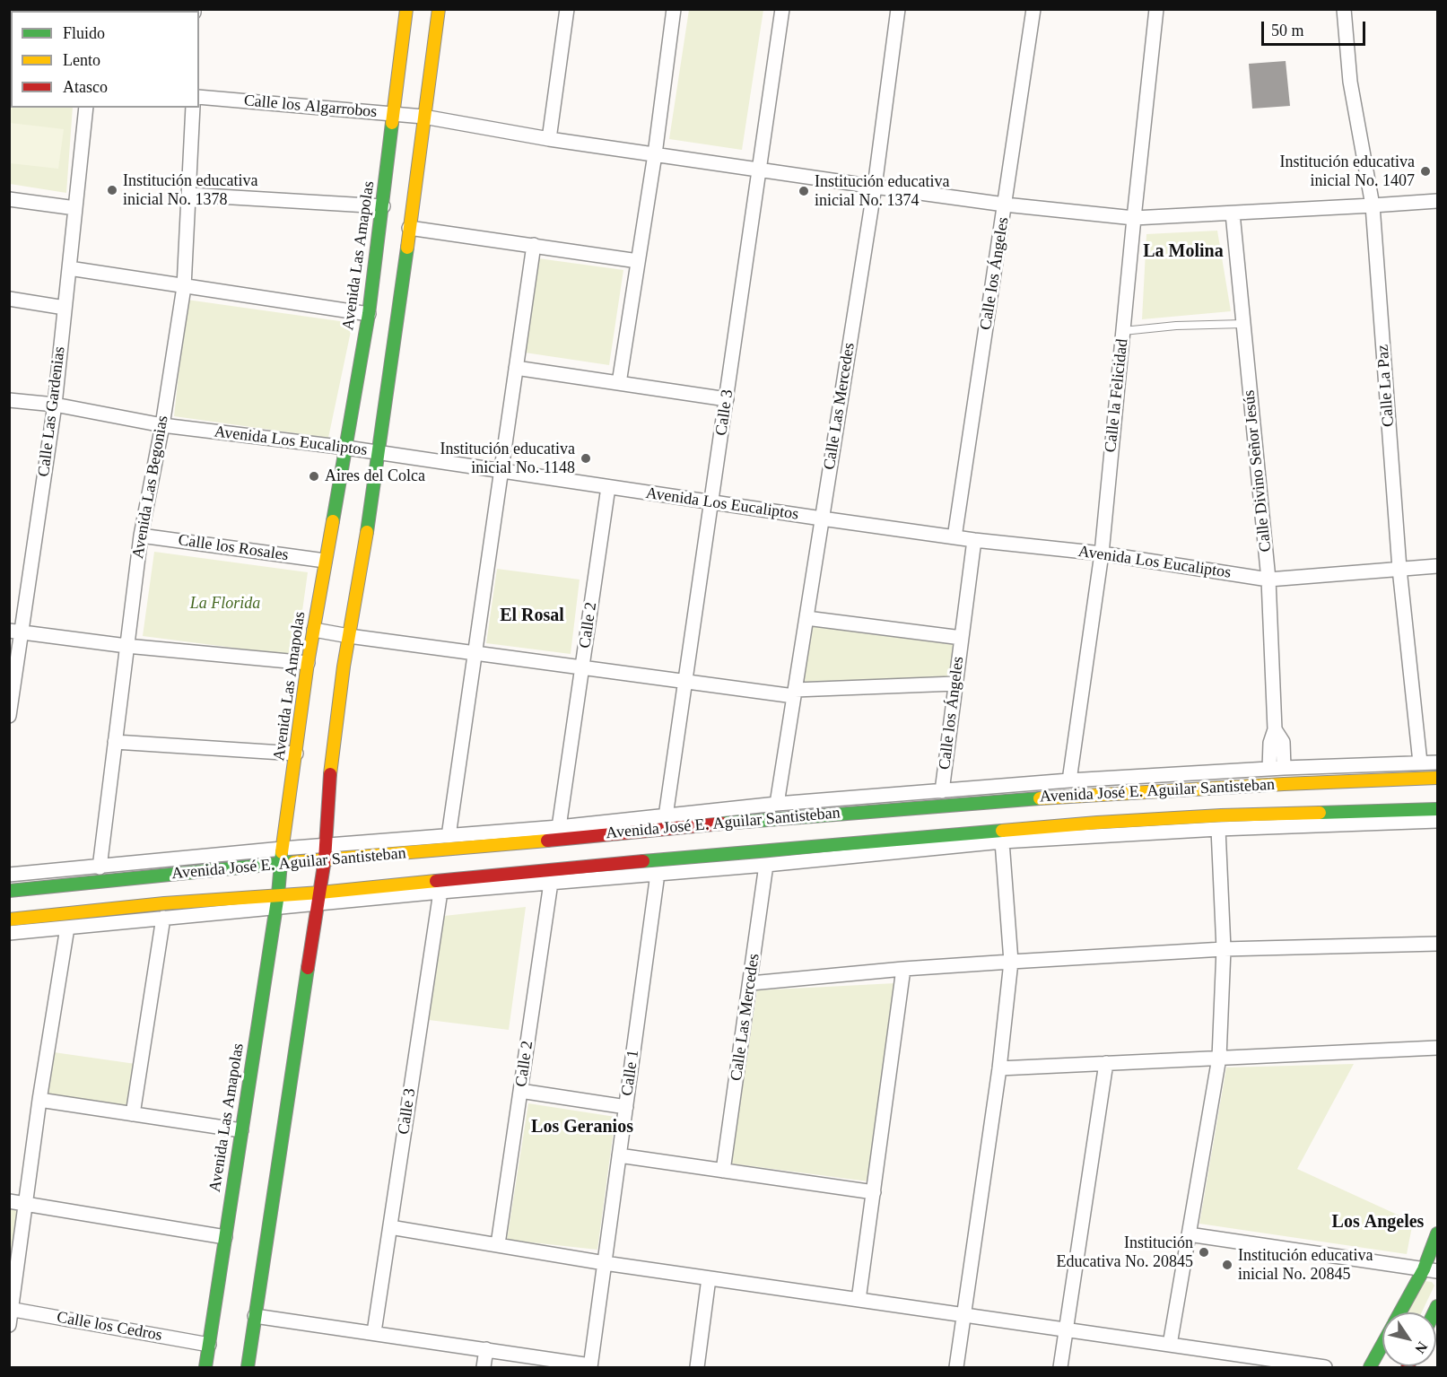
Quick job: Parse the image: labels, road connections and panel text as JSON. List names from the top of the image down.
{
  "streets": {
    "street": [
      "Calle los Algarrobos",
      "Avenida Las Amapolas",
      "Calle los Ángeles",
      "Calle La Paz",
      "Calle la Felicidad",
      "Calle Las Mercedes",
      "Calle Las Gardenias",
      "Calle 3",
      "Avenida Los Eucaliptos",
      "Calle Divino Señor Jesús",
      "Avenida Las Begonias",
      "Calle los Rosales",
      "Calle 2",
      "Avenida José E. Aguilar Santisteban",
      "Calle 1",
      "Calle los Cedros"
    ]
  },
  "crossings": [
    ["Calle los Algarrobos", "Avenida Las Amapolas"],
    ["Calle los Algarrobos", "Calle los Ángeles"],
    ["Calle los Algarrobos", "Calle La Paz"],
    ["Calle los Algarrobos", "Calle la Felicidad"],
    ["Calle los Algarrobos", "Calle Las Mercedes"],
    ["Calle los Algarrobos", "Calle 3"],
    ["Calle los Algarrobos", "Calle Divino Señor Jesús"],
    ["Avenida Las Amapolas", "Avenida Los Eucaliptos"],
    ["Avenida Las Amapolas", "Calle los Rosales"],
    ["Avenida Las Amapolas", "Avenida José E. Aguilar Santisteban"],
    ["Avenida Las Amapolas", "Calle los Cedros"],
    ["Calle los Ángeles", "Avenida Los Eucaliptos"],
    ["Calle los Ángeles", "Avenida José E. Aguilar Santisteban"],
    ["Calle La Paz", "Avenida Los Eucaliptos"],
    ["Calle La Paz", "Avenida José E. Aguilar Santisteban"],
    ["Calle la Felicidad", "Avenida Los Eucaliptos"],
    ["Calle la Felicidad", "Avenida José E. Aguilar Santisteban"],
    ["Calle Las Mercedes", "Avenida Los Eucaliptos"],
    ["Calle Las Mercedes", "Avenida José E. Aguilar Santisteban"],
    ["Calle Las Gardenias", "Avenida Los Eucaliptos"],
    ["Calle 3", "Avenida Los Eucaliptos"],
    ["Calle 3", "Avenida José E. Aguilar Santisteban"],
    ["Avenida Los Eucaliptos", "Calle Divino Señor Jesús"],
    ["Avenida Los Eucaliptos", "Avenida Las Begonias"],
    ["Avenida Los Eucaliptos", "Calle 2"],
    ["Calle Divino Señor Jesús", "Avenida José E. Aguilar Santisteban"],
    ["Avenida Las Begonias", "Calle los Rosales"],
    ["Avenida Las Begonias", "Avenida José E. Aguilar Santisteban"],
    ["Calle 2", "Avenida José E. Aguilar Santisteban"],
    ["Avenida José E. Aguilar Santisteban", "Calle 1"]
  ],
  "districts": [
    "La Molina",
    "El Rosal",
    "Los Geranios",
    "Los Angeles"
  ],
  "parks": ["La Florida"],
  "places": [
    "Institución educativa inicial No. 1407",
    "Institución educativa inicial No. 1378",
    "Institución educativa inicial No. 1374",
    "Institución educativa inicial No. 1148",
    "Aires del Colca",
    "Institución Educativa No. 20845",
    "Institución educativa inicial No. 20845"
  ],
  "legend": ["Fluido", "Lento", "Atasco"],
  "scale_bar": "50 m",
  "north": "bottom right"
}
